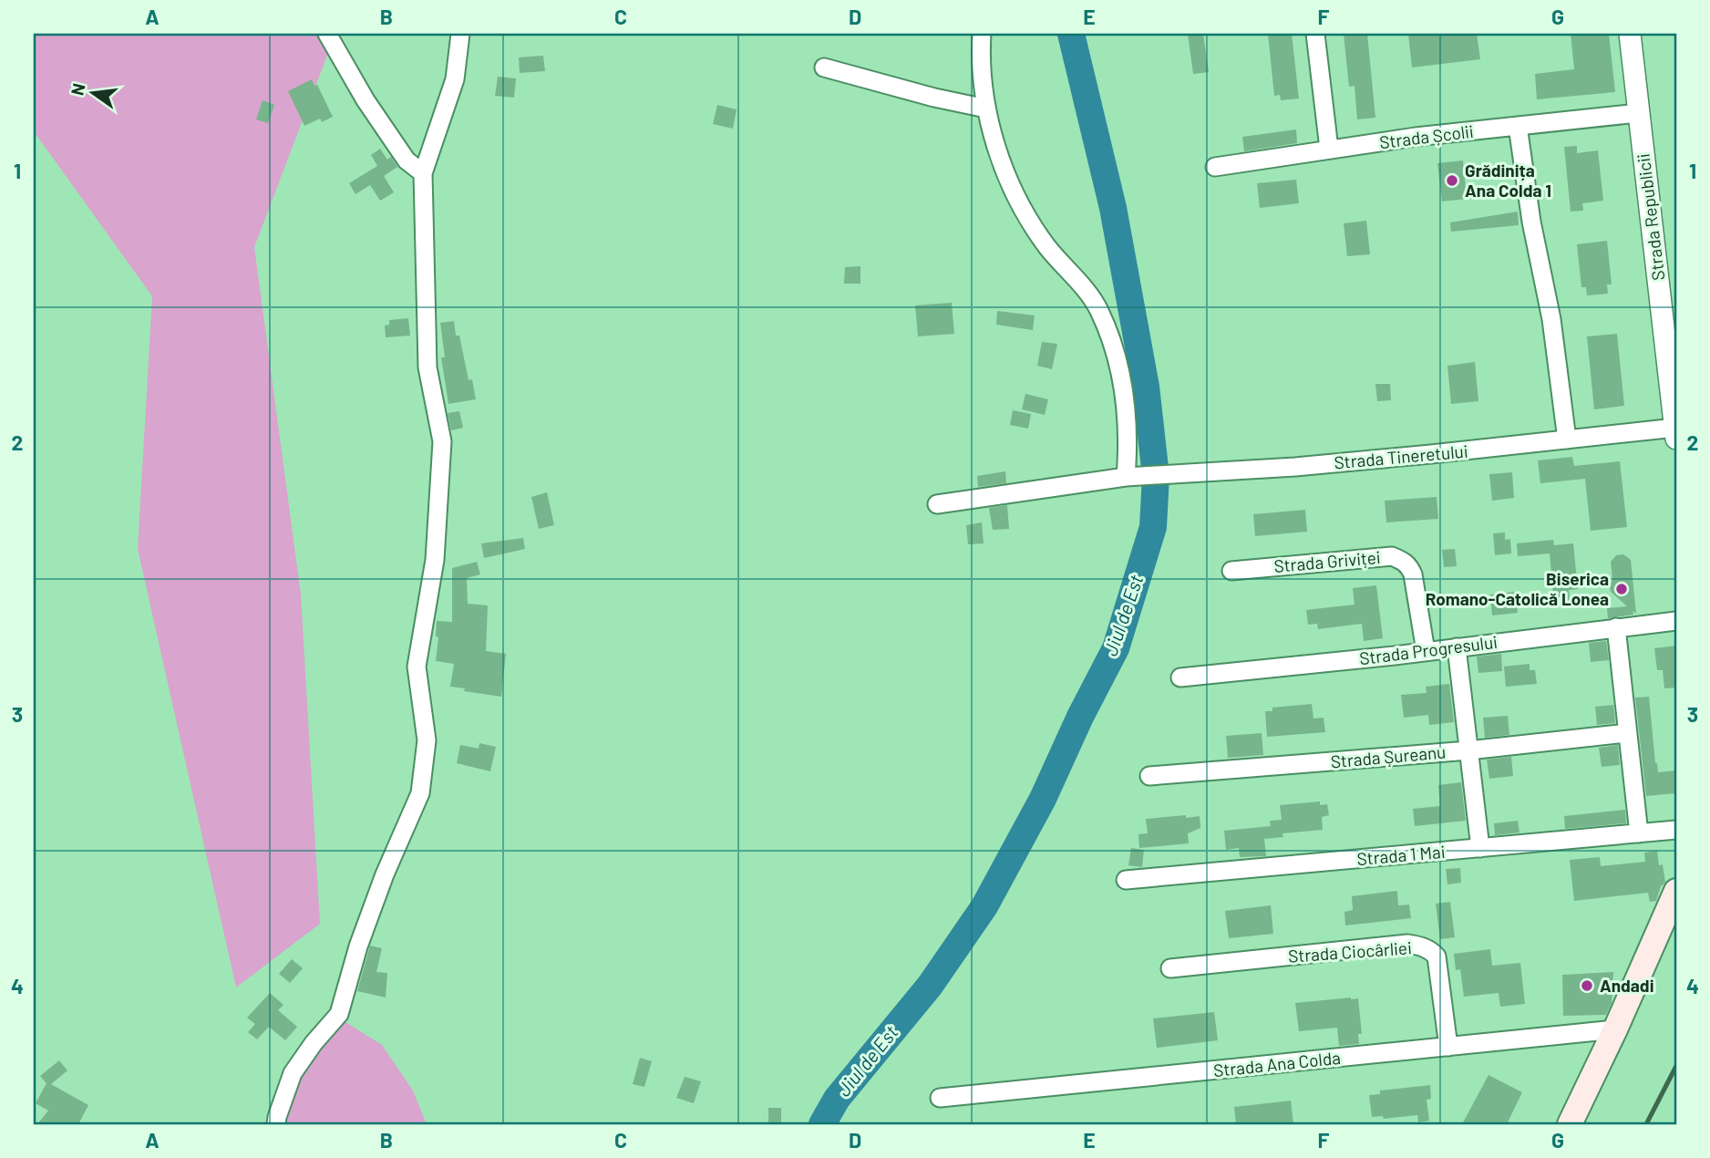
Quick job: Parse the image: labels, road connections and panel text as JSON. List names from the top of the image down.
{
  "streets": {
    "street": [
      "Strada Școlii",
      "Strada Republicii",
      "Strada Tineretului",
      "Strada Griviței",
      "Strada Progresului",
      "Strada Șureanu",
      "Strada 1 Mai",
      "Strada Ciocârliei",
      "Strada Ana Colda"
    ]
  },
  "crossings": [
    ["Strada Școlii", "Strada Republicii"],
    ["Strada Republicii", "Strada Tineretului"],
    ["Strada Griviței", "Strada Progresului"],
    ["Strada Ciocârliei", "Strada Ana Colda"]
  ],
  "water": ["Jiul de Est"],
  "places": ["Grădinița Ana Colda 1", "Biserica Romano-Catolică Lonea", "Andadi"],
  "north": "left",
  "grid": {
    "columns": [
      "A",
      "B",
      "C",
      "D",
      "E",
      "F",
      "G"
    ],
    "rows": [
      "1",
      "2",
      "3",
      "4"
    ]
  }
}
